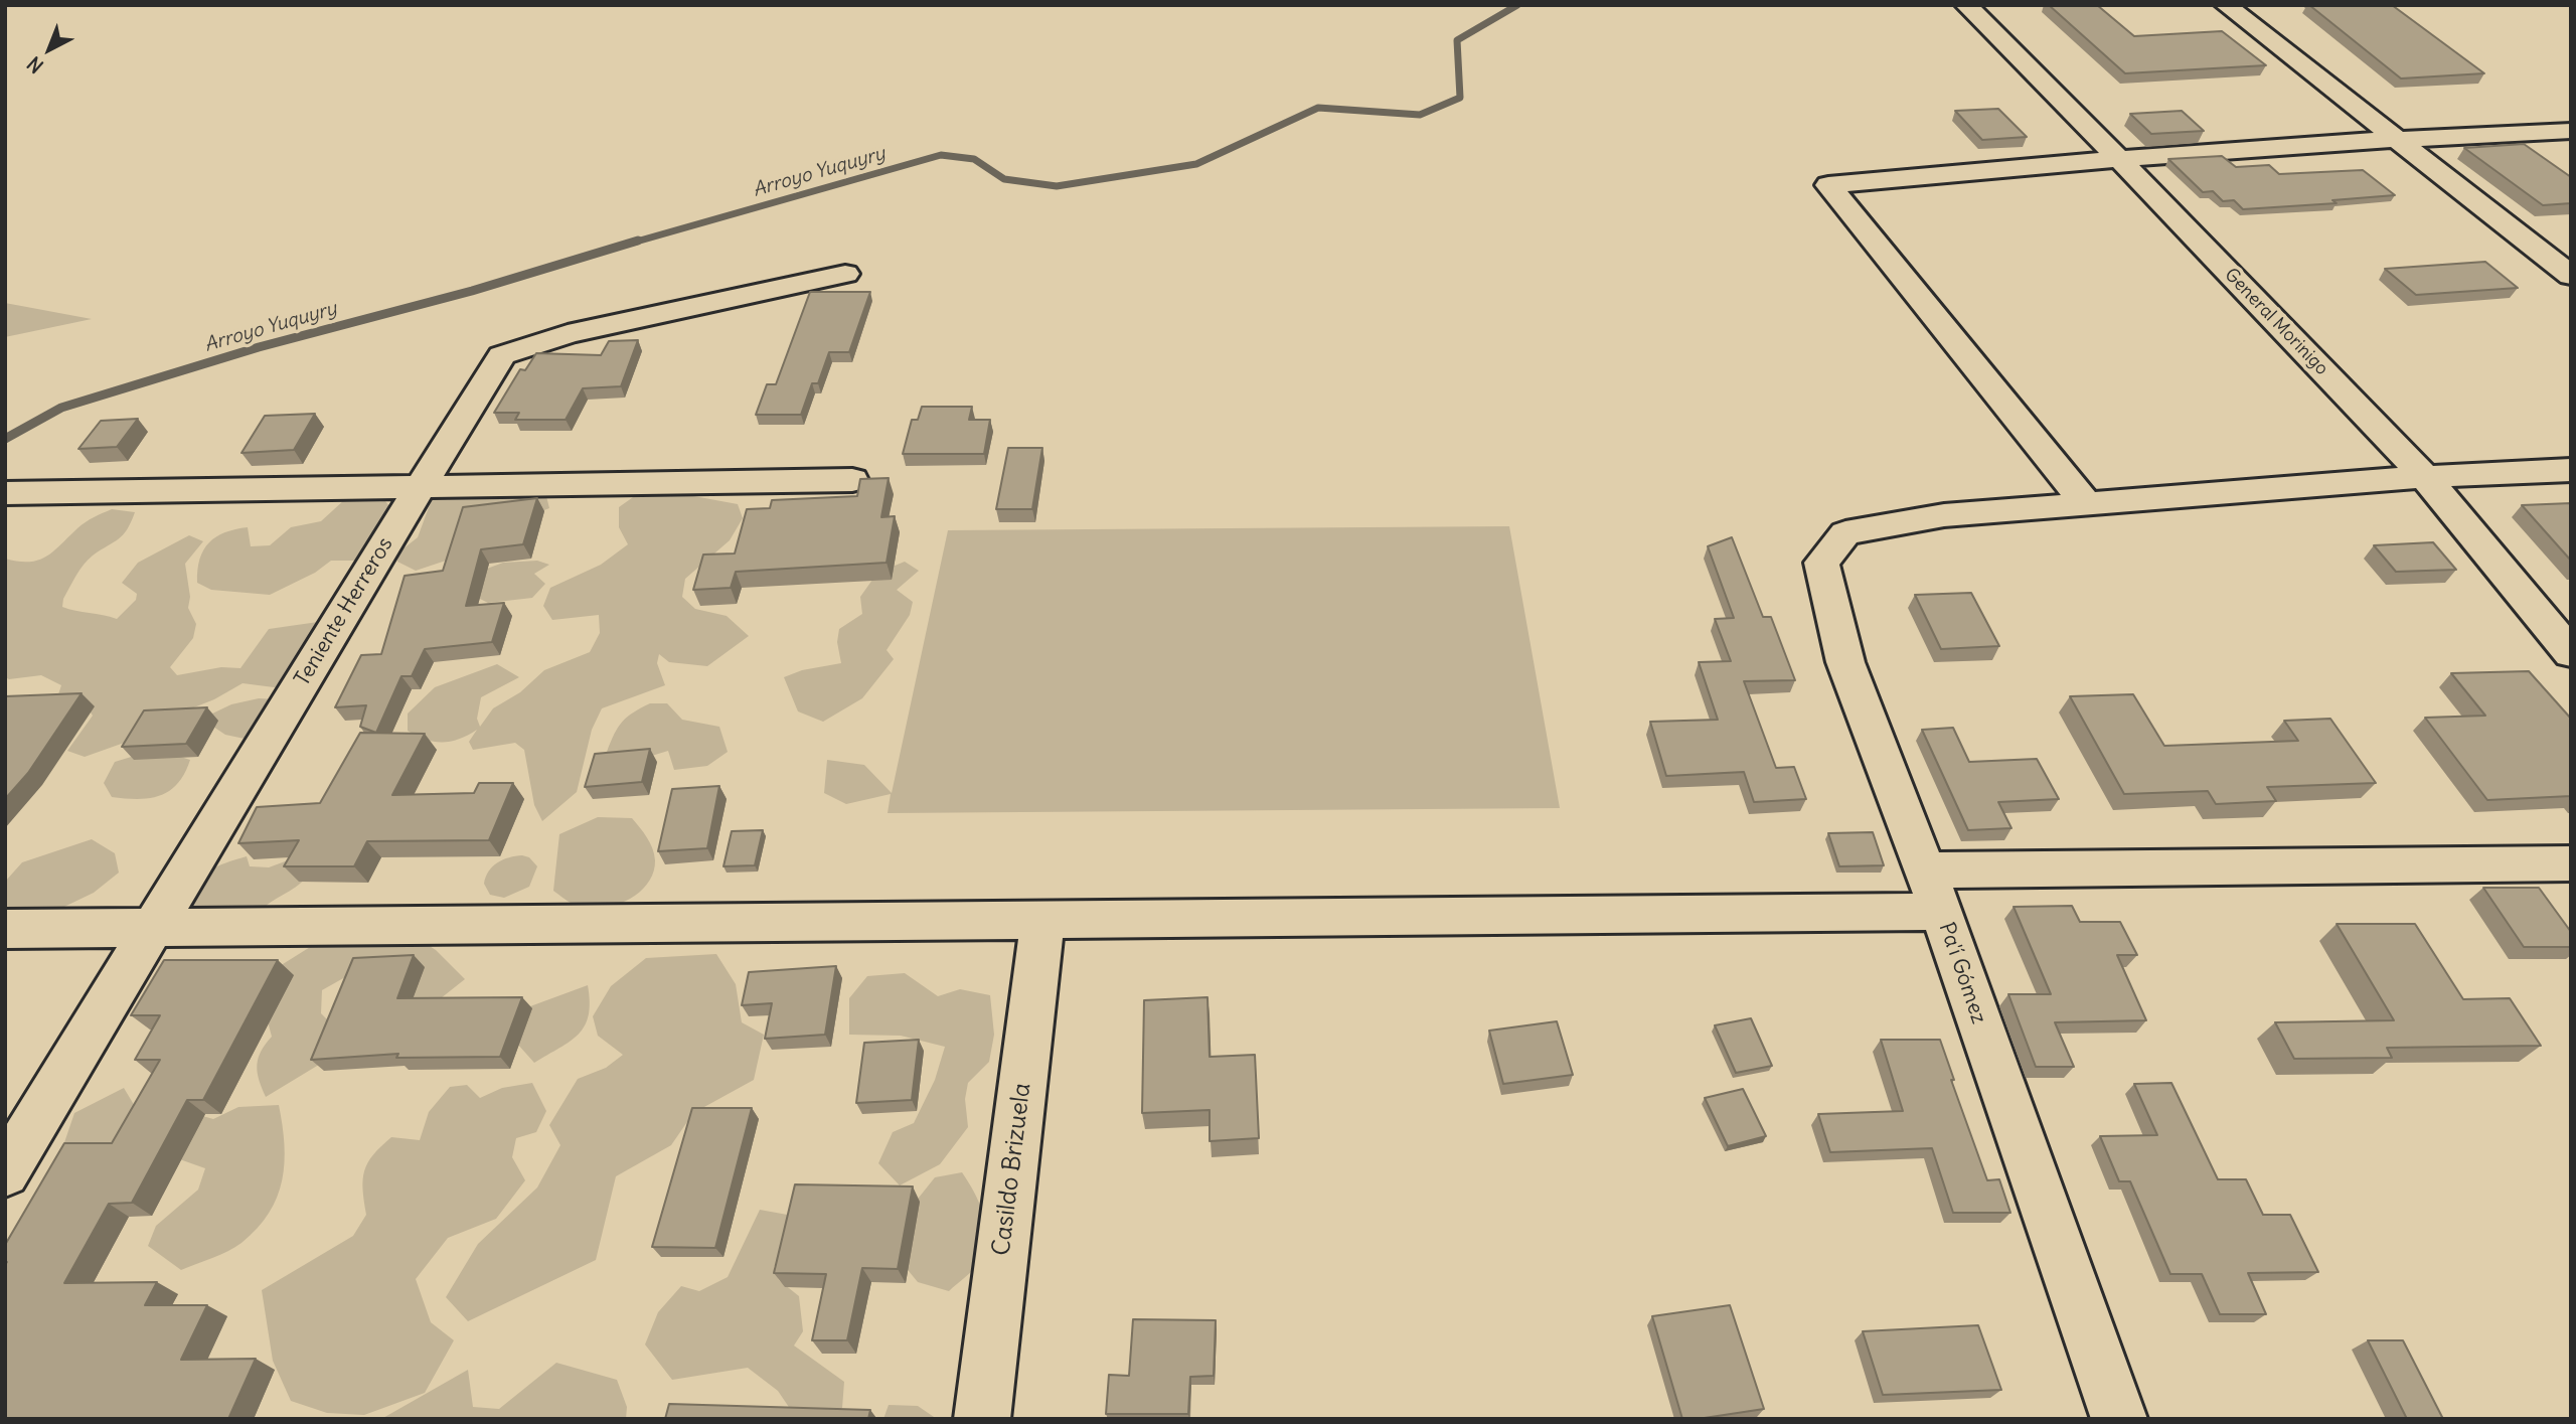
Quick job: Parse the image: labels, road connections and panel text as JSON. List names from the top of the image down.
{
  "streets": {
    "street": [
      "General Morinigo",
      "Teniente Herreros",
      "Pa'í Gómez",
      "Casildo Brizuela"
    ]
  },
  "water": ["Arroyo Yuquyry"],
  "north": "bottom left"
}
